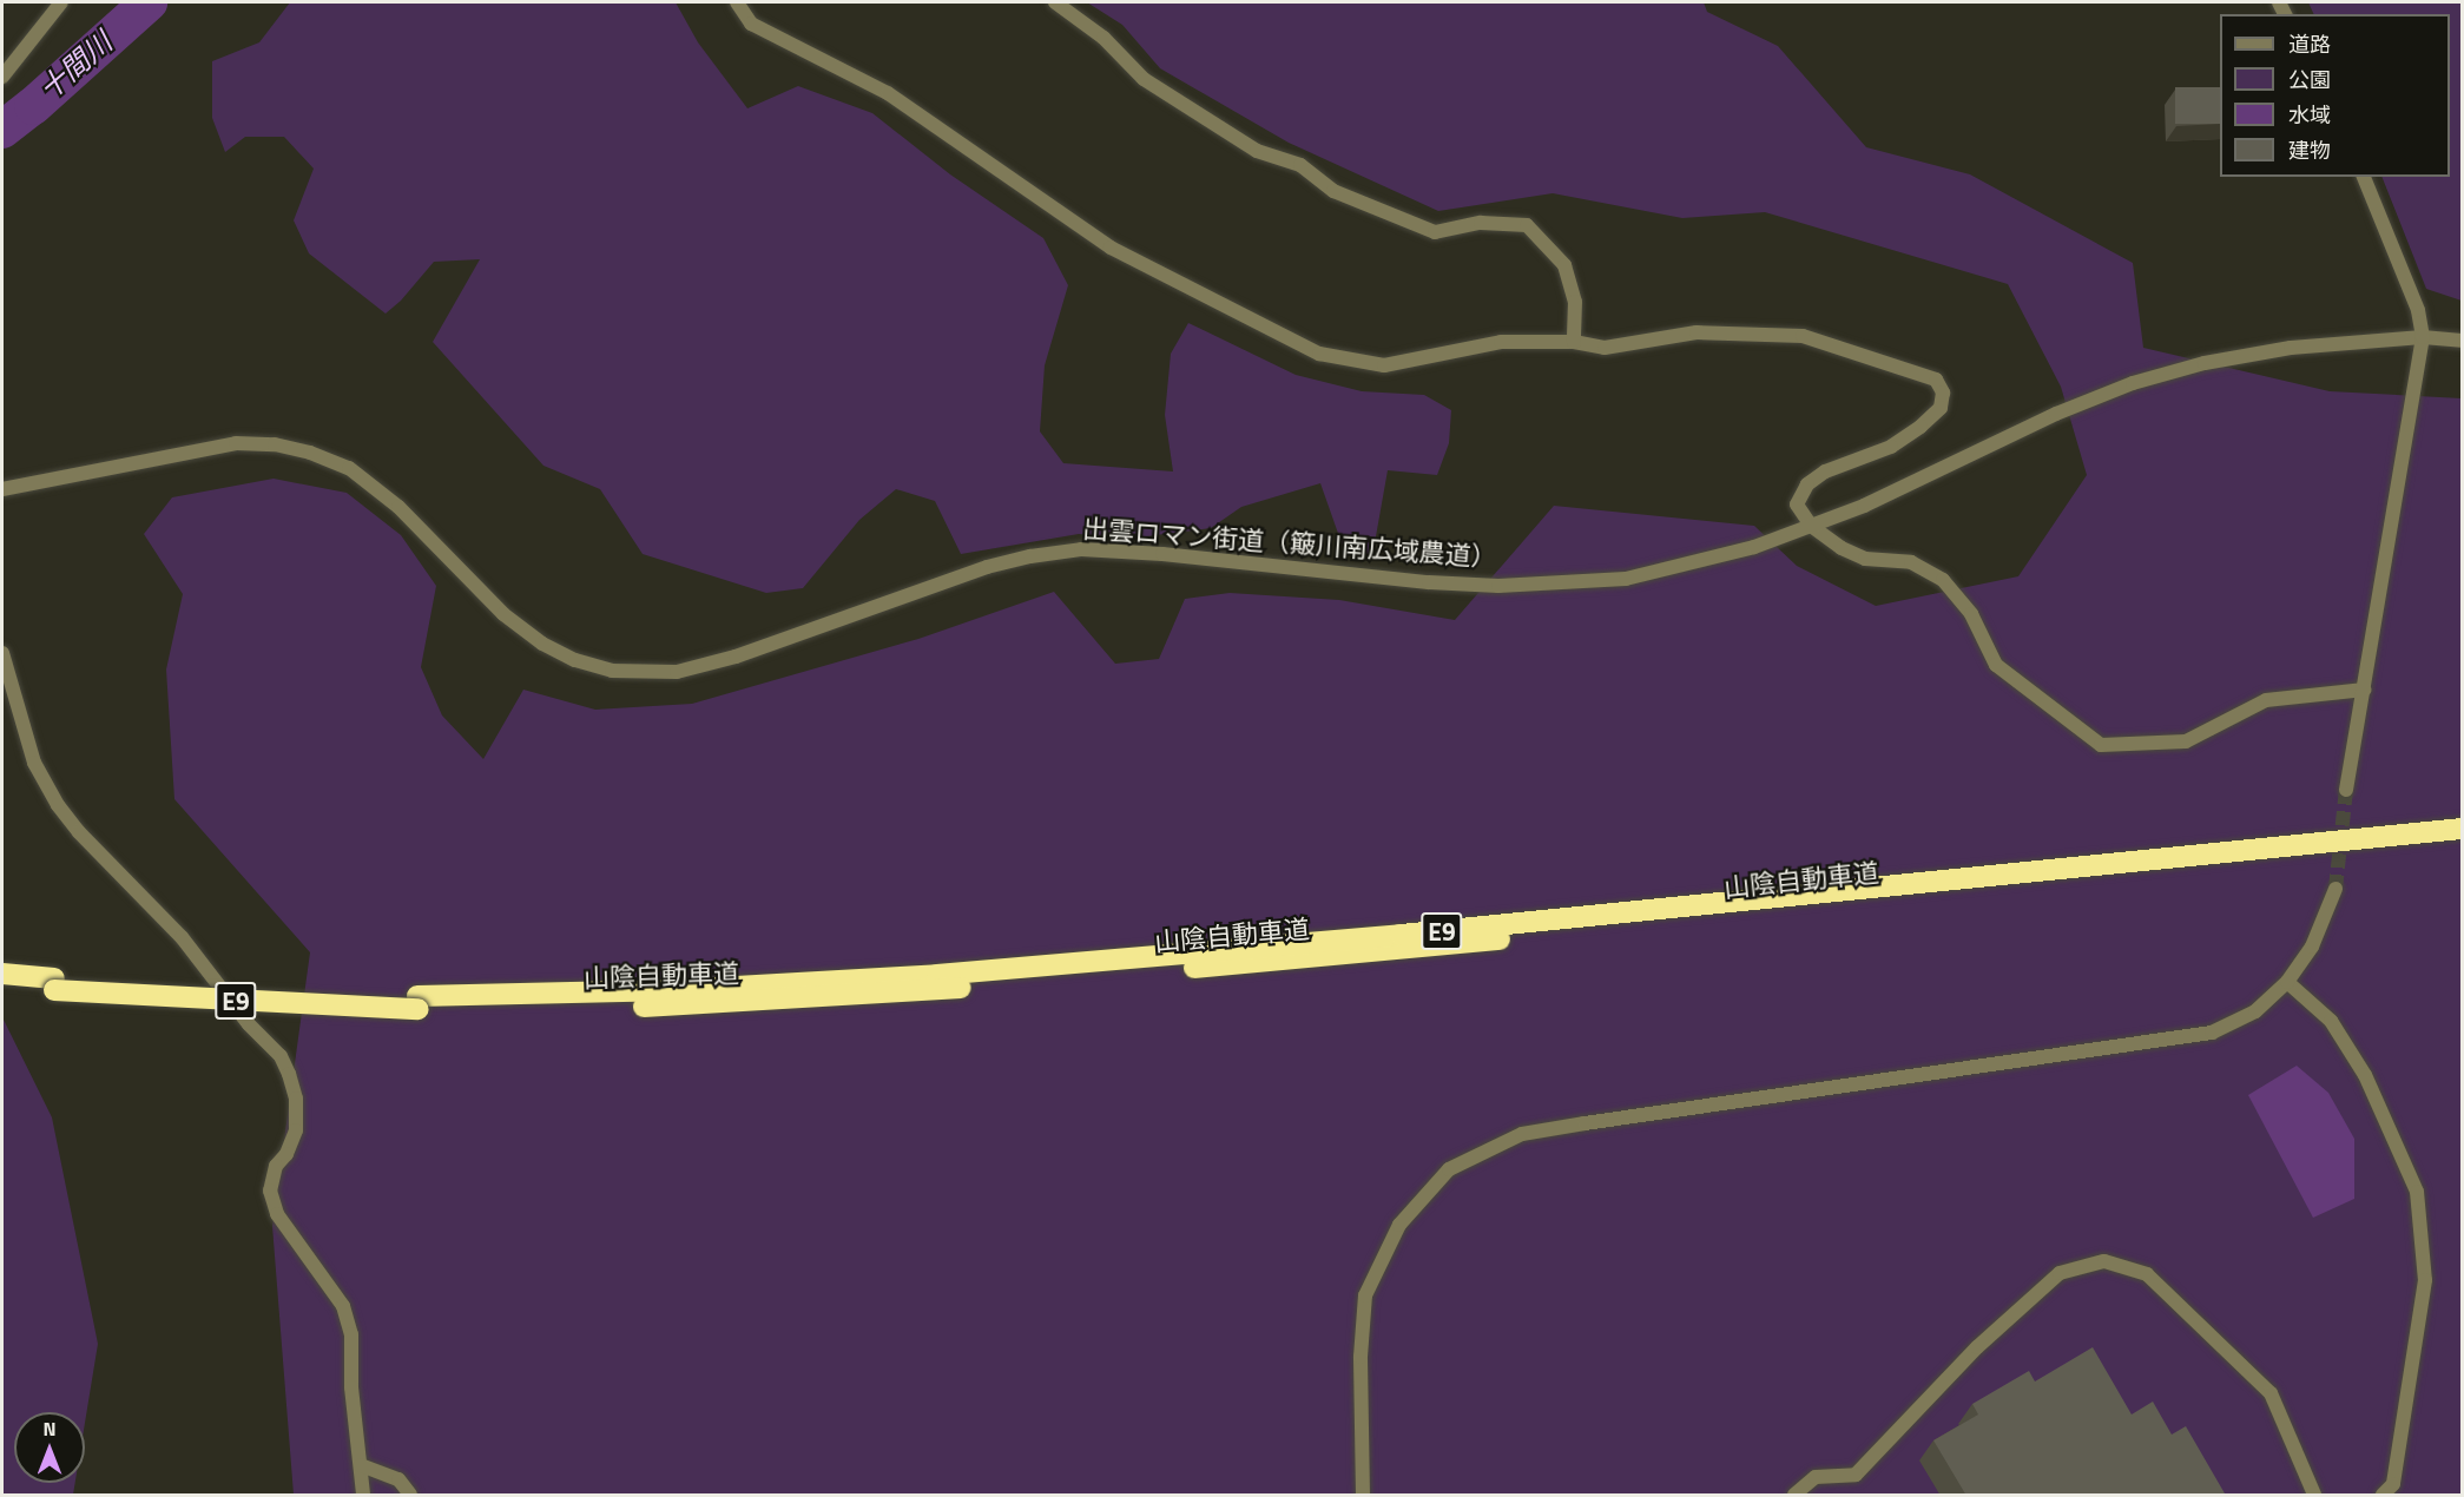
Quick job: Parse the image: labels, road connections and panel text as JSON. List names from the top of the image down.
{
  "streets": {
    "highway": ["山陰自動車道", "E9"],
    "street": ["出雲ロマン街道（簸川南広域農道）"]
  },
  "water": ["十間川"],
  "legend": [
    "道路",
    "公園",
    "水域",
    "建物"
  ],
  "north": "top"
}
